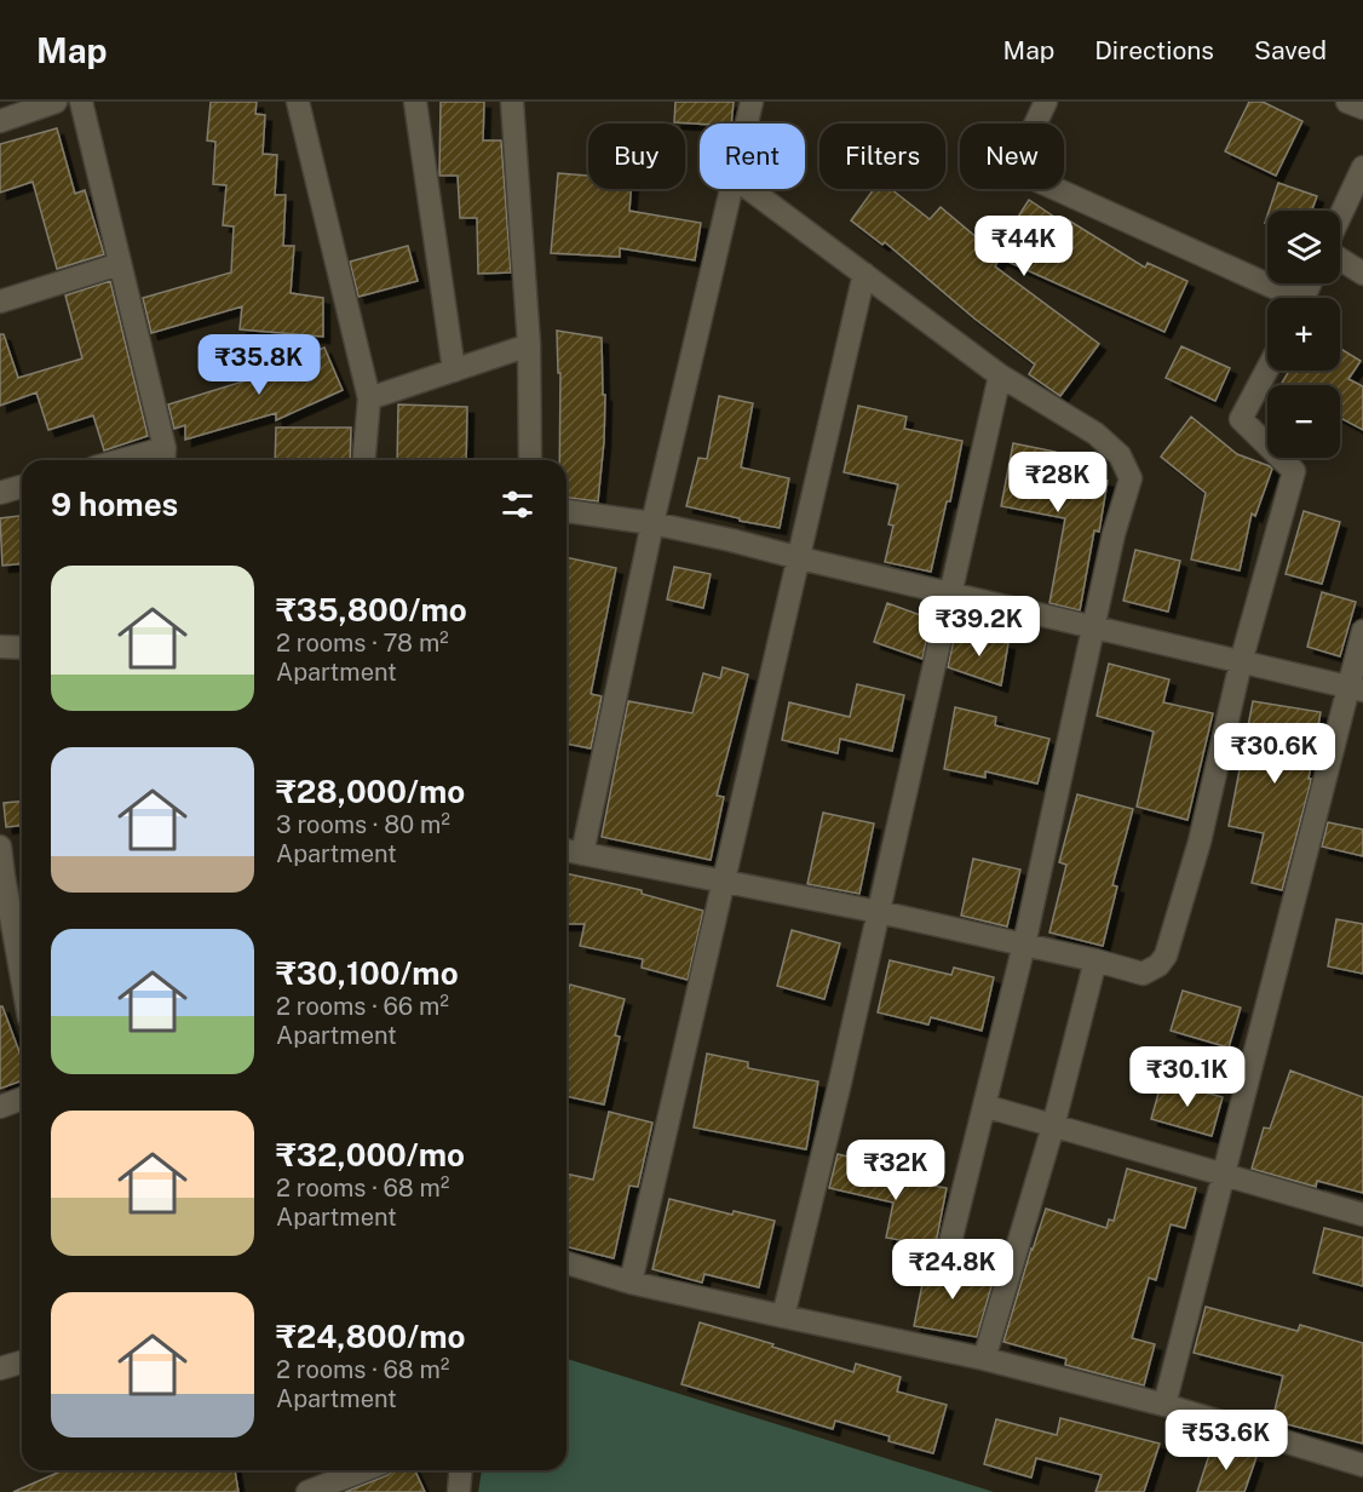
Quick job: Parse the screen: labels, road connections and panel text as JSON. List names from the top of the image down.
{
  "page": {
    "header": "Map",
    "nav": ["Map", "Directions", "Saved"],
    "chip": [
      "Buy",
      "Rent",
      "Filters",
      "New"
    ],
    "map_buttons": ["+", "−"],
    "price": [
      "₹44K",
      "₹35.8K",
      "₹28K",
      "₹39.2K",
      "₹30.6K",
      "₹30.1K",
      "₹32K",
      "₹24.8K",
      "₹53.6K"
    ],
    "heading": "9 homes",
    "list": [
      {
        "name": "₹35,800/mo",
        "note": "2 rooms · 78 m² · Apartment"
      },
      {
        "name": "₹28,000/mo",
        "note": "3 rooms · 80 m² · Apartment"
      },
      {
        "name": "₹30,100/mo",
        "note": "2 rooms · 66 m² · Apartment"
      },
      {
        "name": "₹32,000/mo",
        "note": "2 rooms · 68 m² · Apartment"
      },
      {
        "name": "₹24,800/mo",
        "note": "2 rooms · 68 m² · Apartment"
      }
    ]
  }
}
